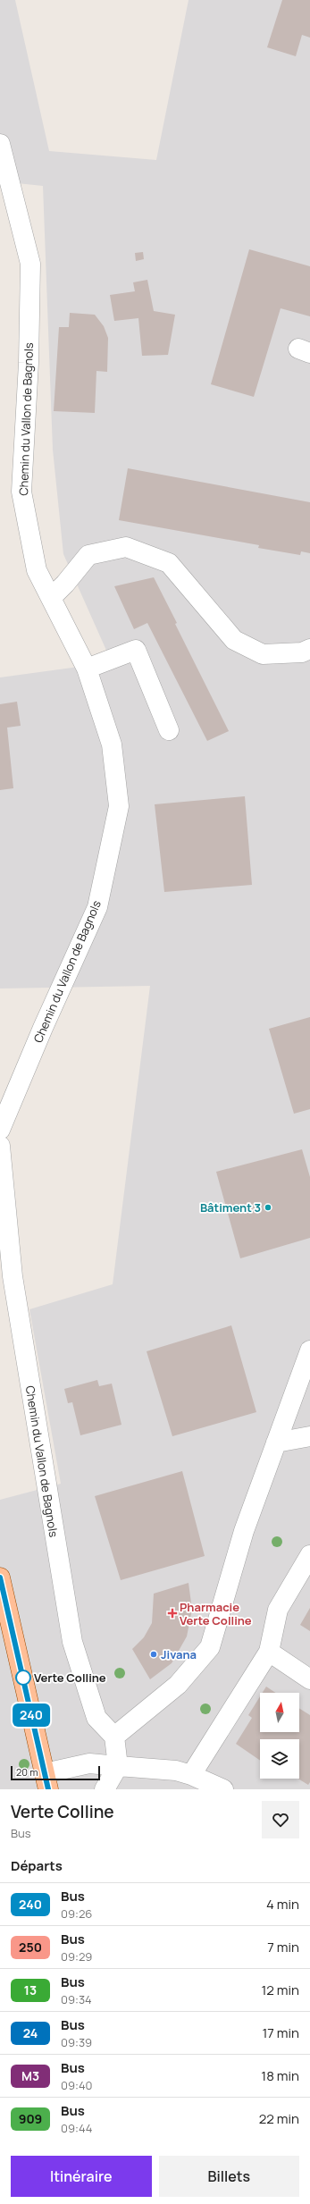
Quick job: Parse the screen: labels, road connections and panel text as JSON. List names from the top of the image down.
{
  "streets": {
    "street": ["Chemin du Vallon de Bagnols"]
  },
  "places": {
    "other": ["Bâtiment 3", "Jivana", "Verte Colline"],
    "health": ["Pharmacie Verte Colline"]
  },
  "lines": ["bus line 240"],
  "scale_bar": "20 m",
  "north": "top",
  "page": {
    "on_map": "240",
    "scale": "20 m",
    "heading": [
      ["Verte Colline", "Bus"],
      "Départs"
    ],
    "list": [
      {
        "mark": "240",
        "name": "Bus",
        "note": "09:26",
        "value": "4 min"
      },
      {
        "mark": "250",
        "name": "Bus",
        "note": "09:29",
        "value": "7 min"
      },
      {
        "mark": "13",
        "name": "Bus",
        "note": "09:34",
        "value": "12 min"
      },
      {
        "mark": "24",
        "name": "Bus",
        "note": "09:39",
        "value": "17 min"
      },
      {
        "mark": "M3",
        "name": "Bus",
        "note": "09:40",
        "value": "18 min"
      },
      {
        "mark": "909",
        "name": "Bus",
        "note": "09:44",
        "value": "22 min"
      }
    ],
    "buttons": ["Itinéraire", "Billets"]
  }
}
